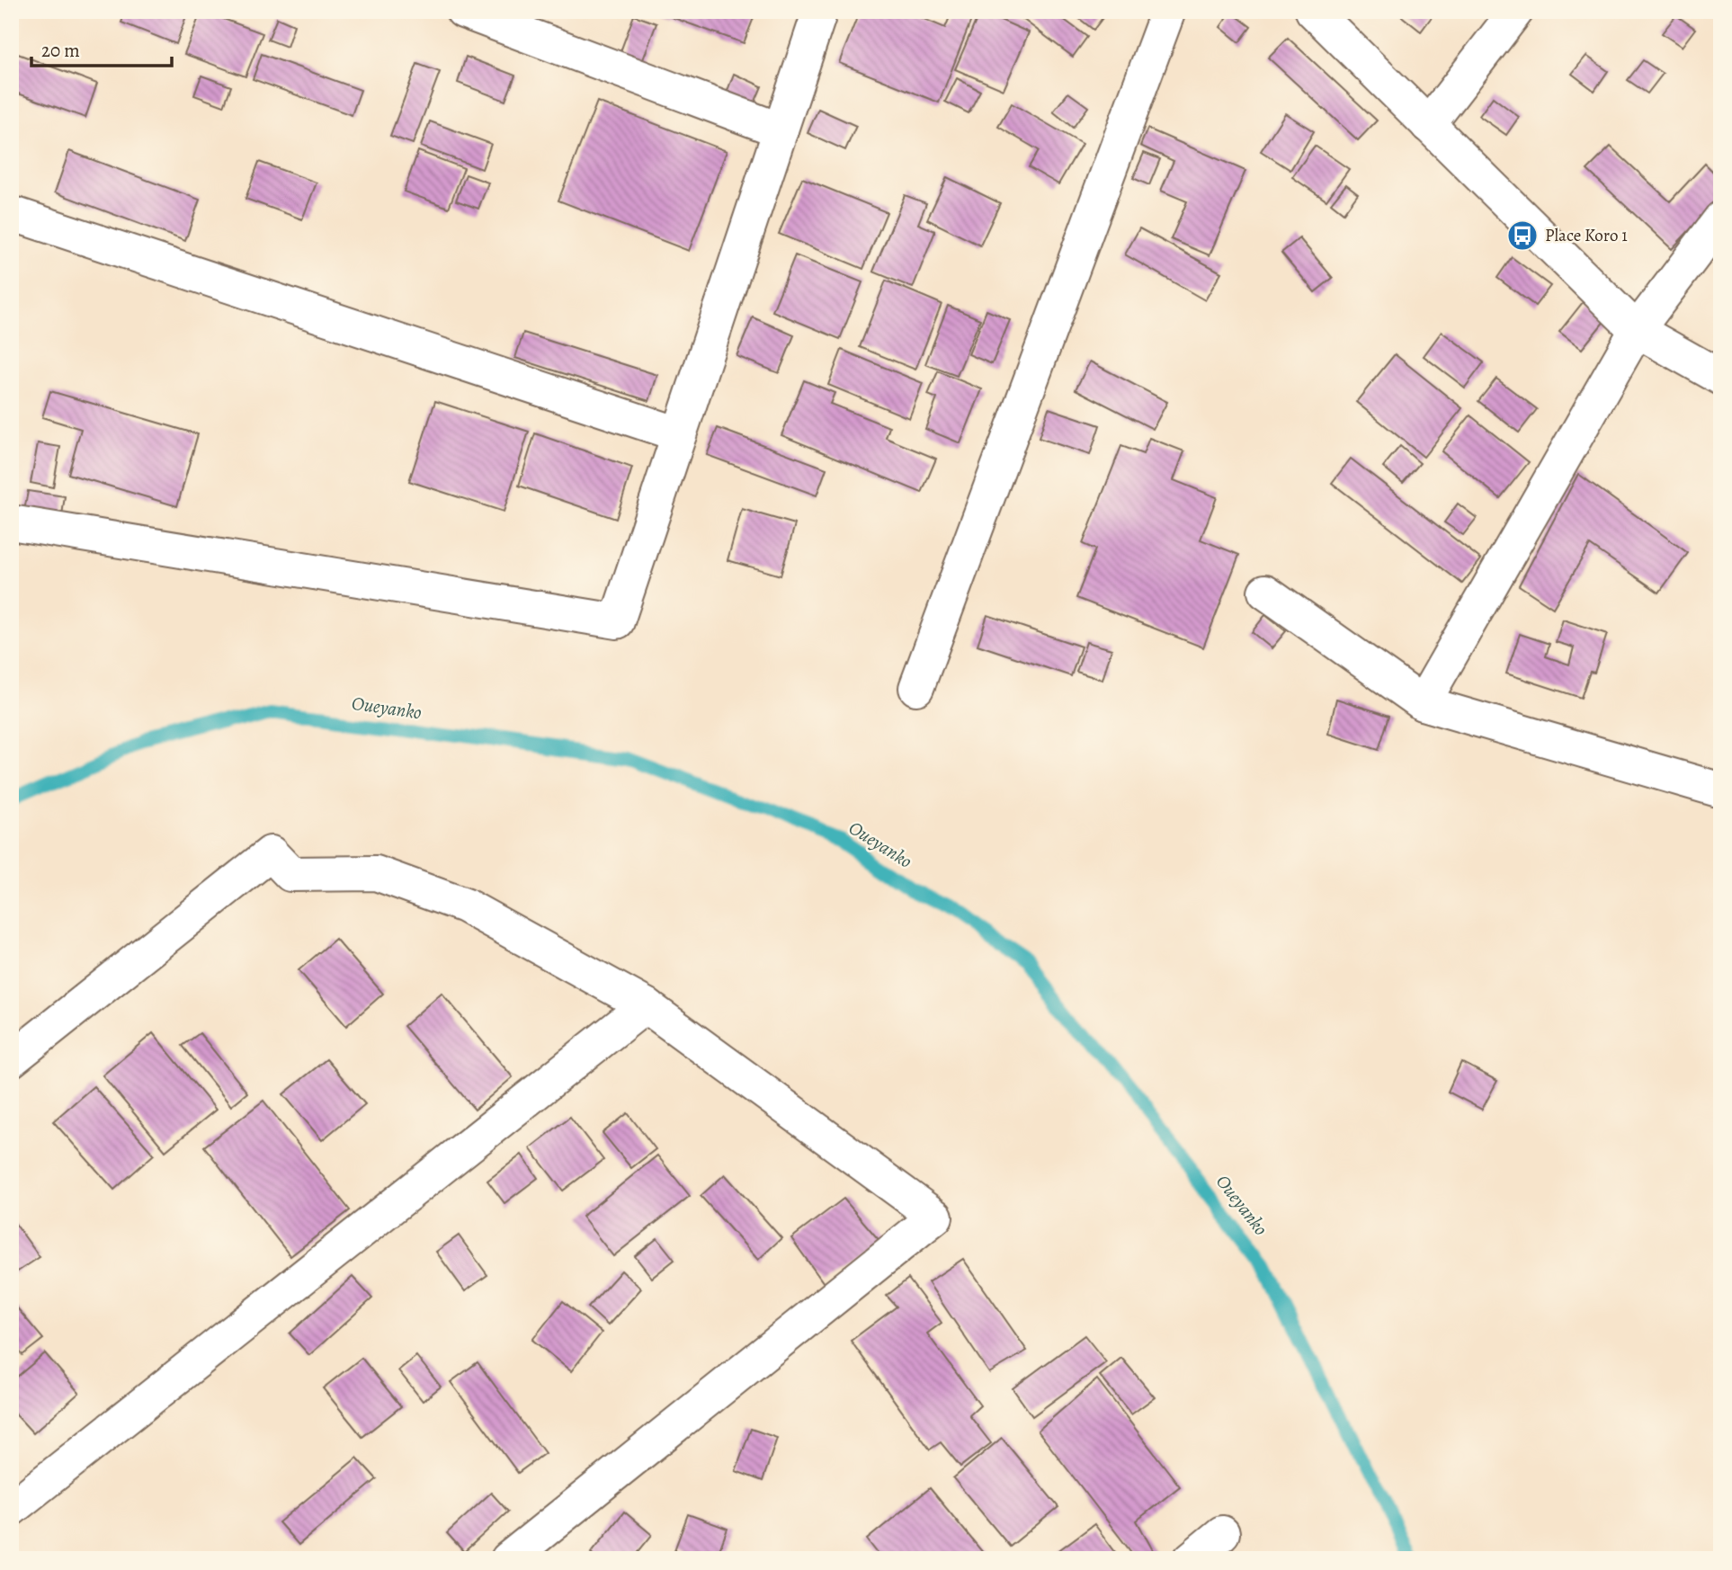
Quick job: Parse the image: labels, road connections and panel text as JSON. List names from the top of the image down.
{
  "water": ["Oueyanko"],
  "places": {
    "bus stop": ["Place Koro 1"]
  },
  "scale_bar": "20 m"
}
